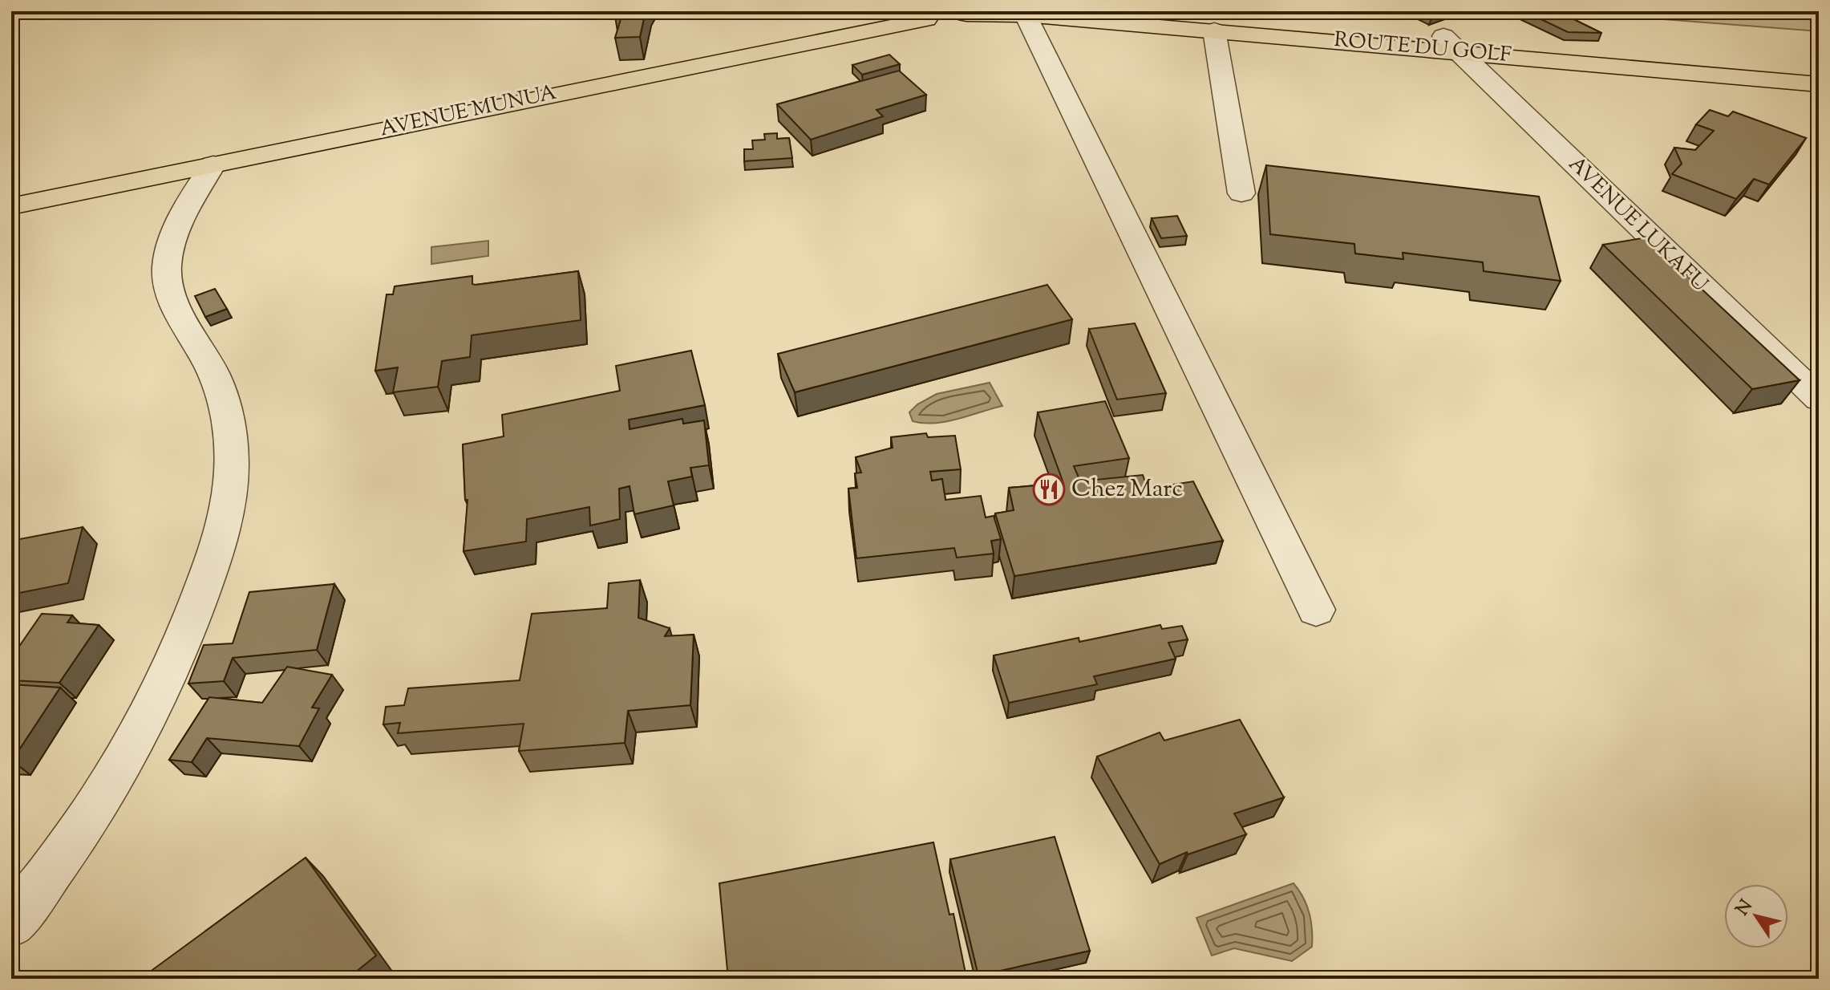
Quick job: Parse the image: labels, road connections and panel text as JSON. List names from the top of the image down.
{
  "streets": {
    "main road": ["ROUTE DU GOLF", "AVENUE MUNUA"],
    "street": ["AVENUE LUKAFU"]
  },
  "crossings": [
    ["ROUTE DU GOLF", "AVENUE MUNUA"],
    ["ROUTE DU GOLF", "AVENUE LUKAFU"]
  ],
  "places": {
    "restaurant": ["Chez Marc"]
  },
  "north": "top left"
}
